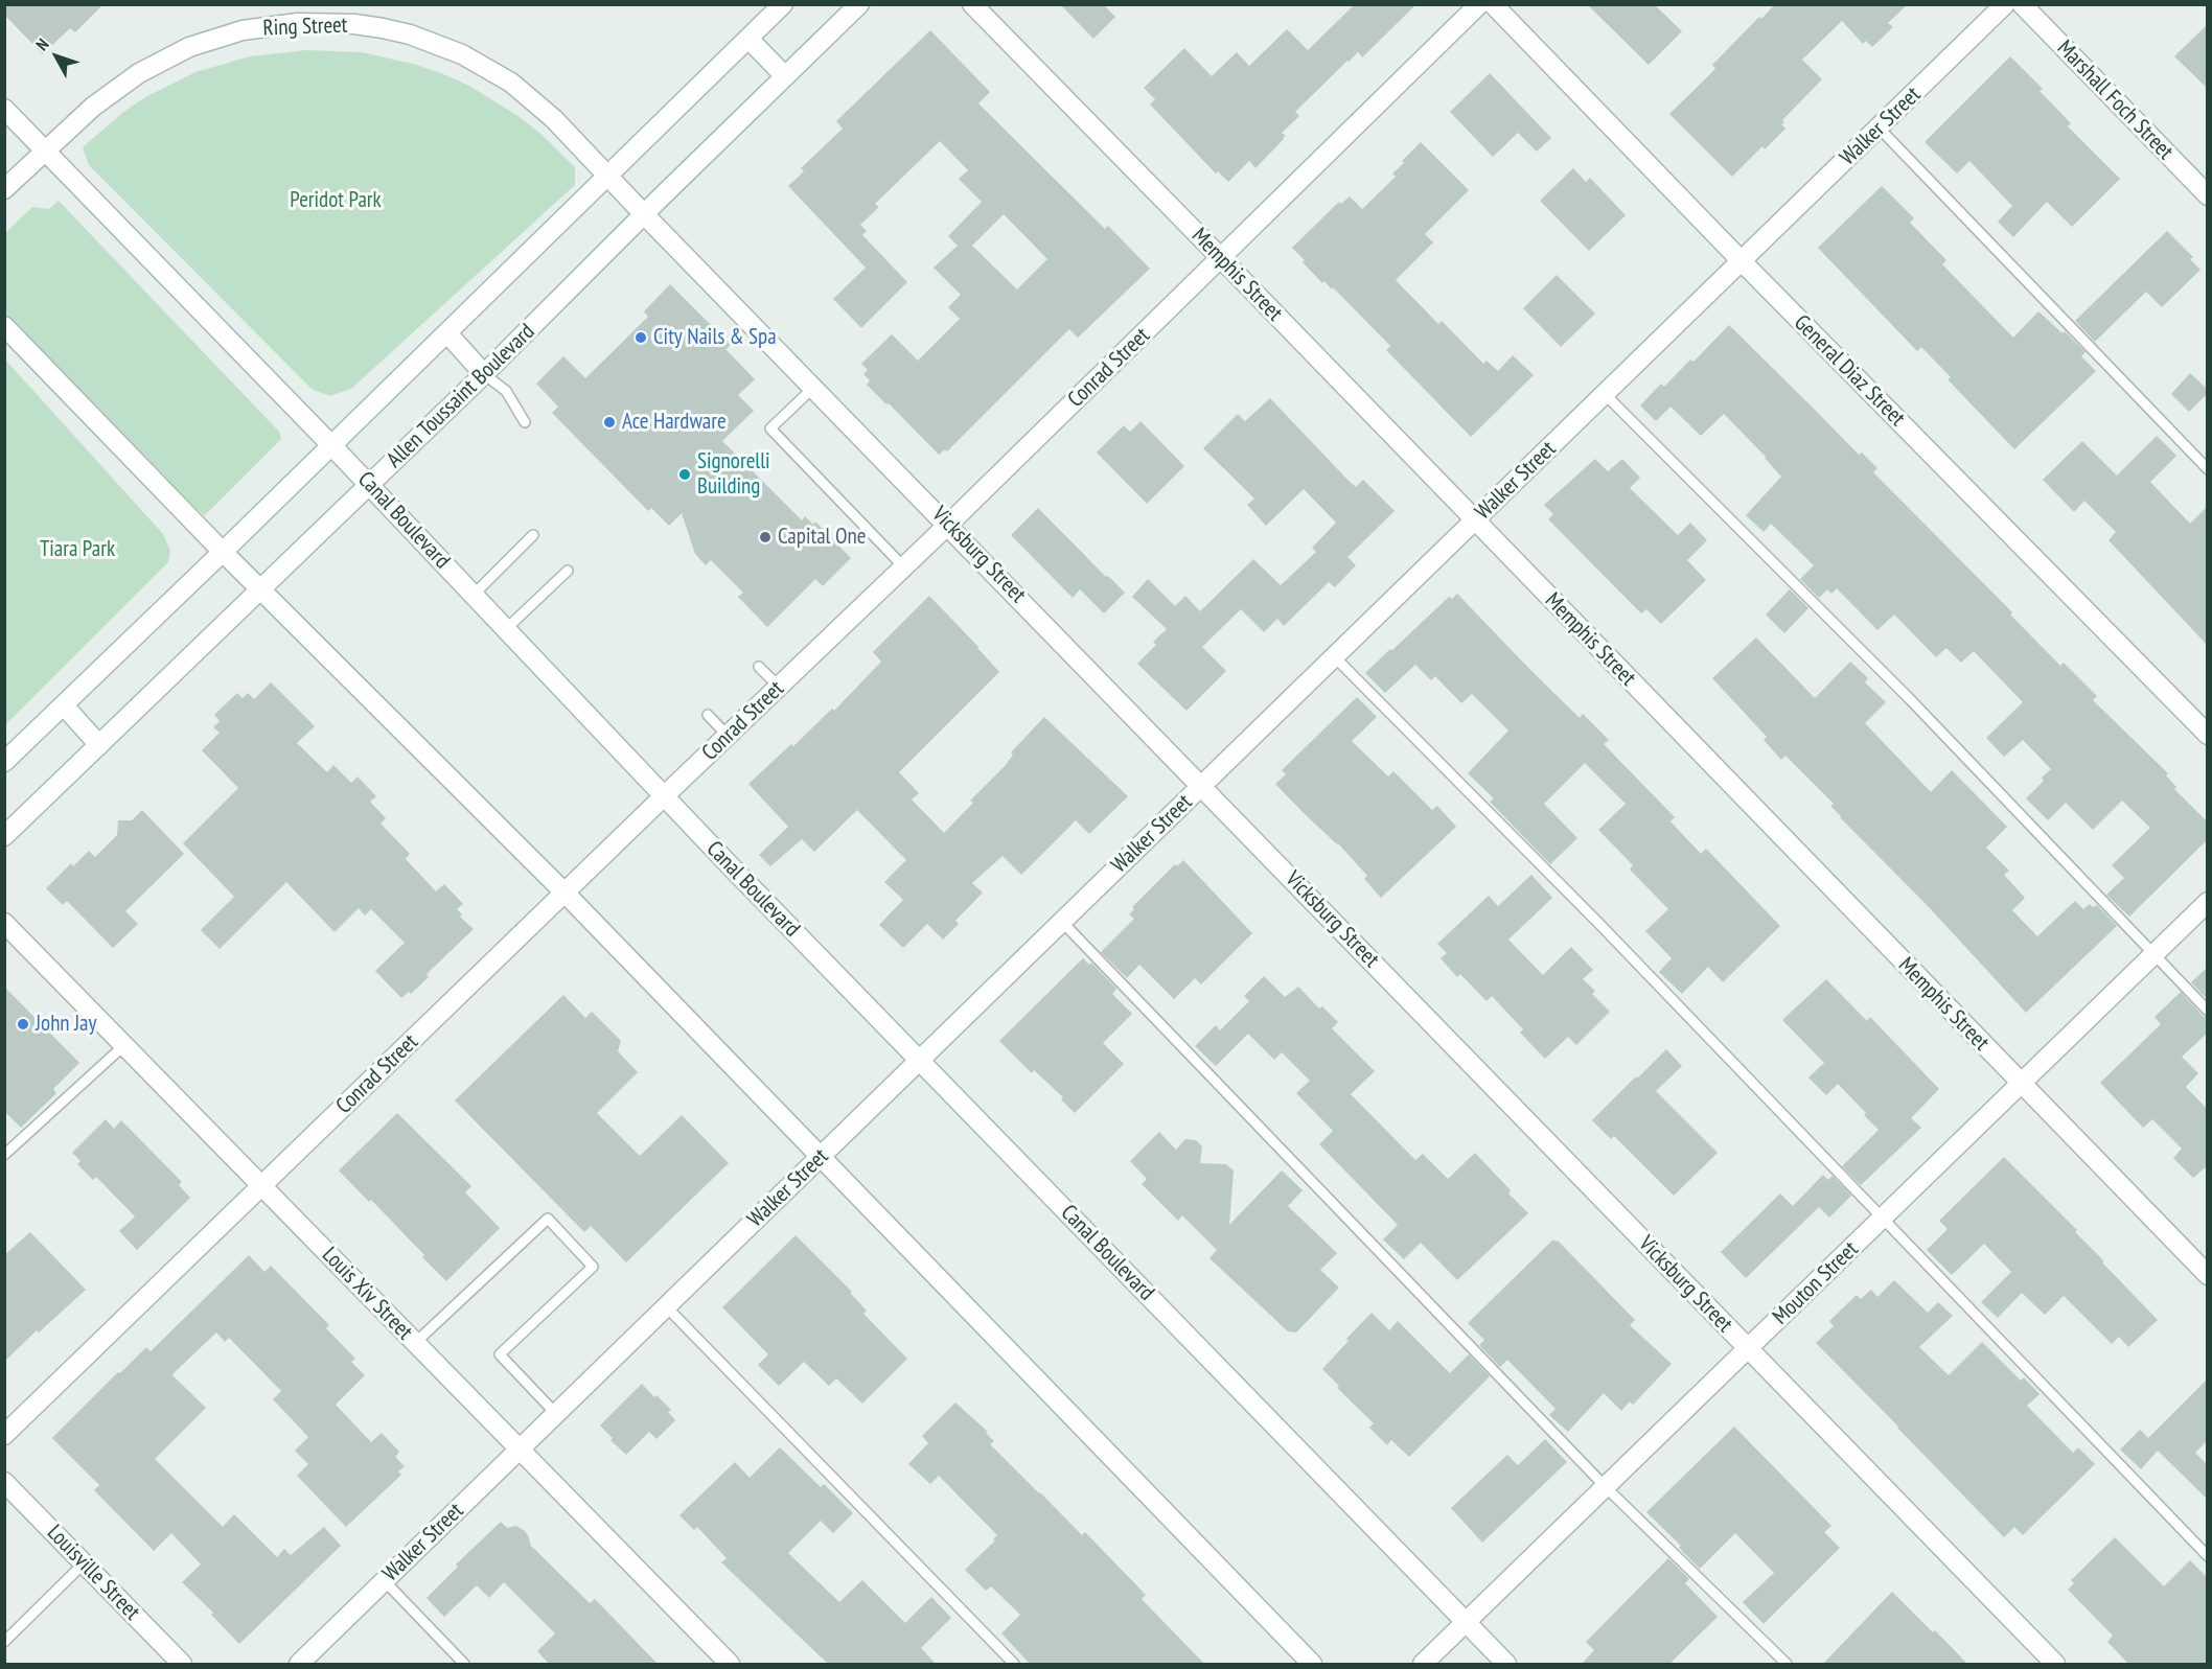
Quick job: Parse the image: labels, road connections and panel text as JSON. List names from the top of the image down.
{
  "streets": {
    "street": [
      "Ring Street",
      "Marshall Foch Street",
      "Walker Street",
      "Memphis Street",
      "Conrad Street",
      "General Diaz Street",
      "Allen Toussaint Boulevard",
      "Canal Boulevard",
      "Vicksburg Street",
      "Mouton Street",
      "Louis Xiv Street",
      "Louisville Street"
    ]
  },
  "crossings": [
    ["Ring Street", "Canal Boulevard"],
    ["Ring Street", "Vicksburg Street"],
    ["Walker Street", "Memphis Street"],
    ["Walker Street", "General Diaz Street"],
    ["Walker Street", "Canal Boulevard"],
    ["Walker Street", "Vicksburg Street"],
    ["Walker Street", "Louis Xiv Street"],
    ["Memphis Street", "Conrad Street"],
    ["Memphis Street", "Mouton Street"],
    ["Conrad Street", "Canal Boulevard"],
    ["Conrad Street", "Vicksburg Street"],
    ["Conrad Street", "Louis Xiv Street"],
    ["Allen Toussaint Boulevard", "Canal Boulevard"],
    ["Allen Toussaint Boulevard", "Vicksburg Street"],
    ["Canal Boulevard", "Mouton Street"],
    ["Vicksburg Street", "Mouton Street"]
  ],
  "parks": ["Peridot Park", "Tiara Park"],
  "places": [
    "City Nails & Spa",
    "Ace Hardware",
    "Signorelli Building",
    "Capital One",
    "John Jay"
  ],
  "north": "top left"
}
